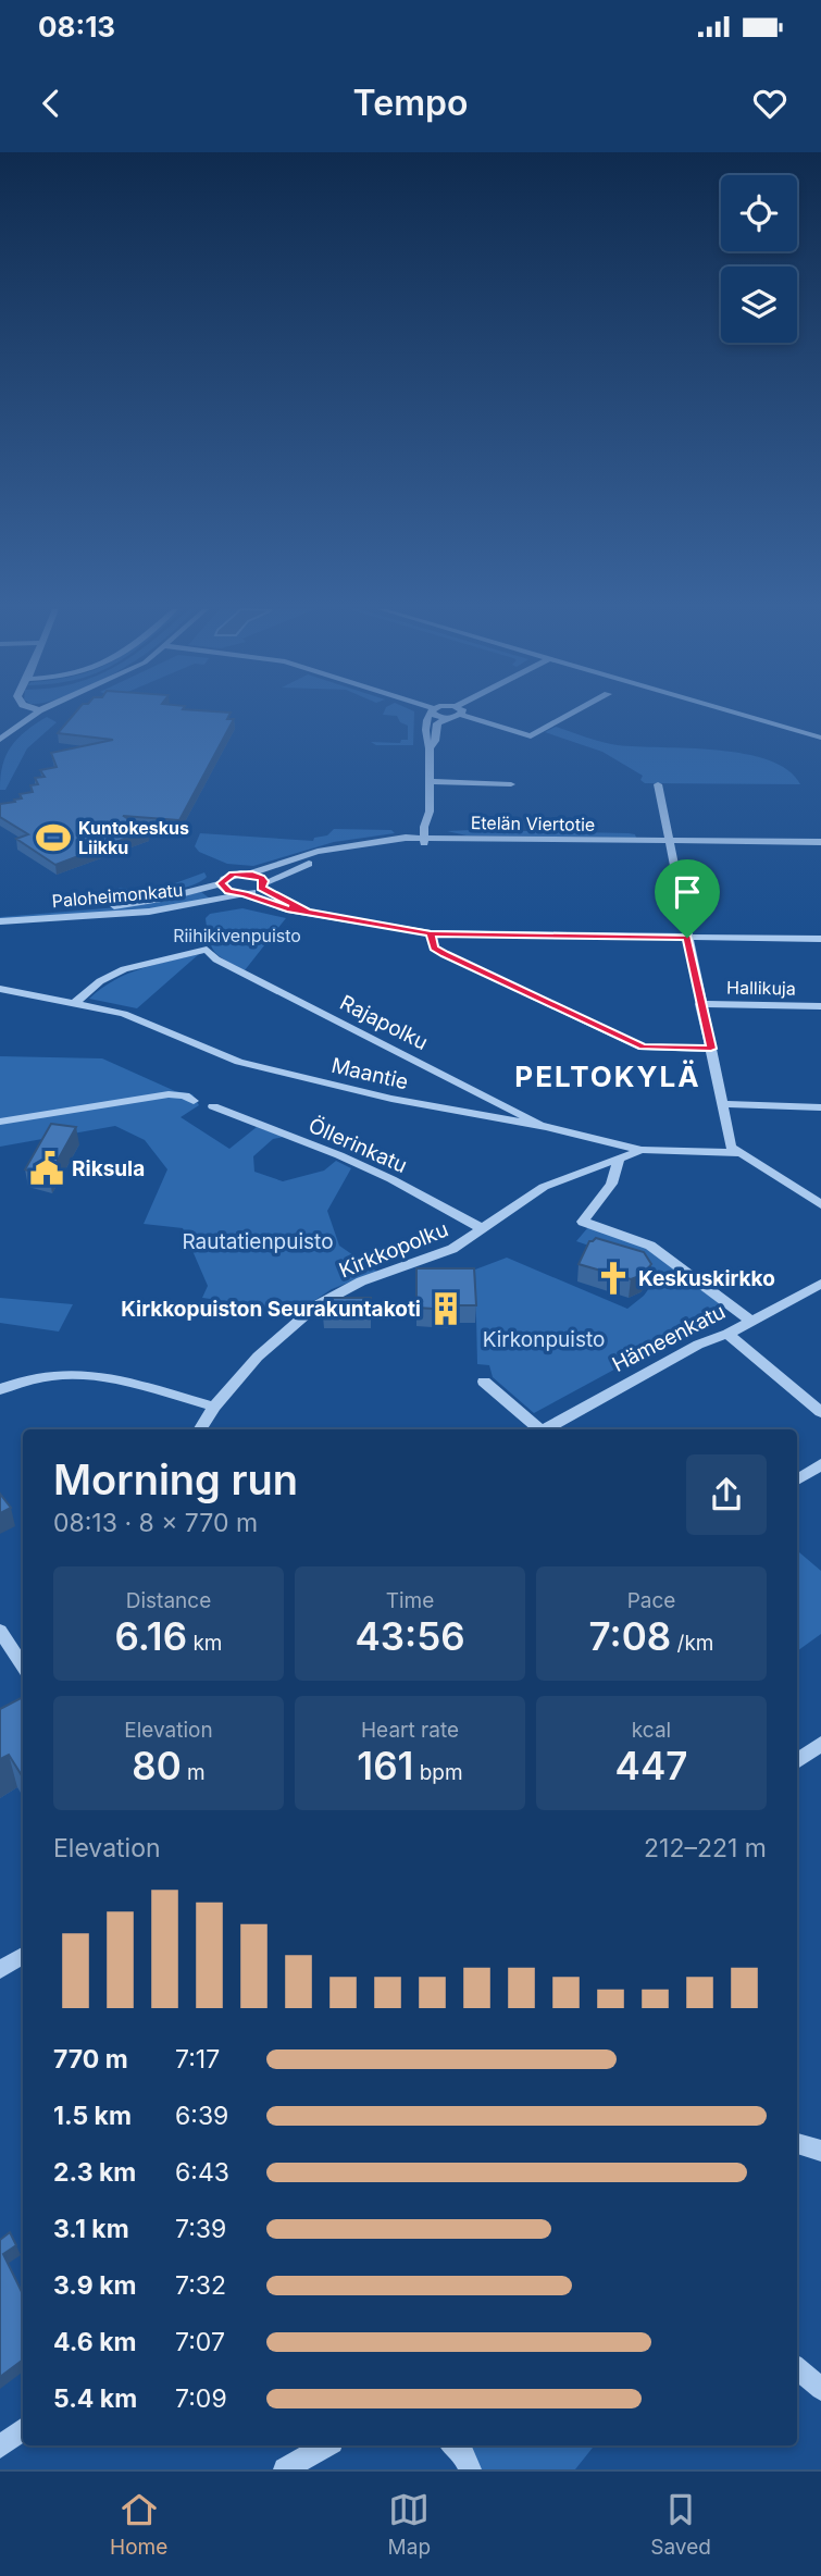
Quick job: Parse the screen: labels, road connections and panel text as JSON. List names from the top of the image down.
{
  "streets": {
    "street": [
      "Etelän Viertotie",
      "Paloheimonkatu",
      "Hallikuja",
      "Rajapolku",
      "Maantie",
      "Öllerinkatu",
      "Kirkkopolku",
      "Hämeenkatu"
    ]
  },
  "crossings": [
    ["Etelän Viertotie", "Paloheimonkatu"],
    ["Rajapolku", "Maantie"],
    ["Maantie", "Kirkkopolku"],
    ["Öllerinkatu", "Kirkkopolku"]
  ],
  "districts": ["PELTOKYLÄ"],
  "parks": ["Riihikivenpuisto", "Rautatienpuisto", "Kirkonpuisto"],
  "places": {
    "sports": ["Kuntokeskus Liikku"],
    "public building": ["Riksula"],
    "church": ["Keskuskirkko"],
    "building": ["Kirkkopuiston Seurakuntakoti"]
  },
  "page": {
    "status": "08:13",
    "header": "Tempo",
    "heading": ["Morning run", "08:13 · 8 × 770 m"],
    "stats": [
      ["Distance", "6.16 km"],
      ["Time", "43:56"],
      ["Pace", "7:08 /km"],
      ["Elevation", "80 m"],
      ["Heart rate", "161 bpm"],
      ["kcal", "447"]
    ],
    "chart": ["Elevation", "212–221 m"],
    "list": [
      {
        "name": "770 m",
        "note": "7:17"
      },
      {
        "name": "1.5 km",
        "note": "6:39"
      },
      {
        "name": "2.3 km",
        "note": "6:43"
      },
      {
        "name": "3.1 km",
        "note": "7:39"
      },
      {
        "name": "3.9 km",
        "note": "7:32"
      },
      {
        "name": "4.6 km",
        "note": "7:07"
      },
      {
        "name": "5.4 km",
        "note": "7:09"
      }
    ],
    "tabs": ["Home", "Map", "Saved"]
  }
}
